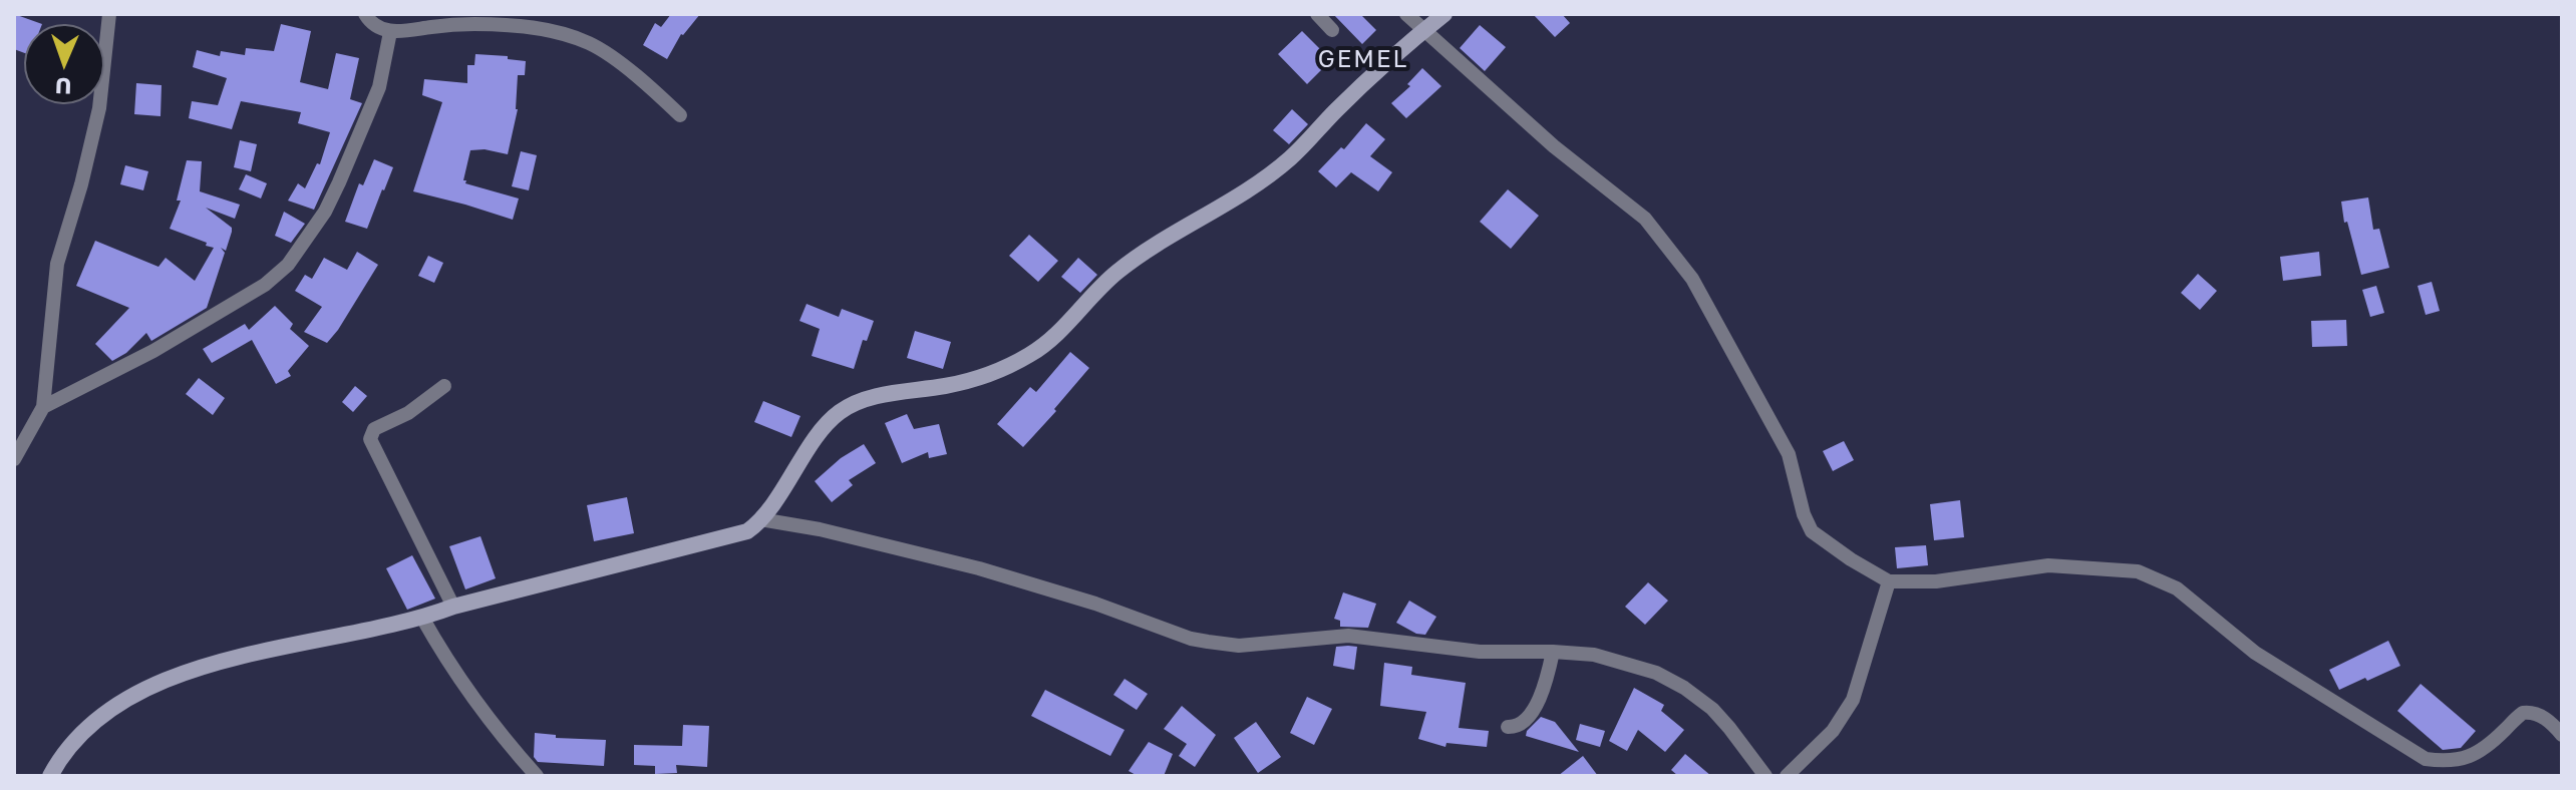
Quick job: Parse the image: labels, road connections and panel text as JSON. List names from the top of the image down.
{
  "districts": ["GEMEL"],
  "north": "bottom"
}
